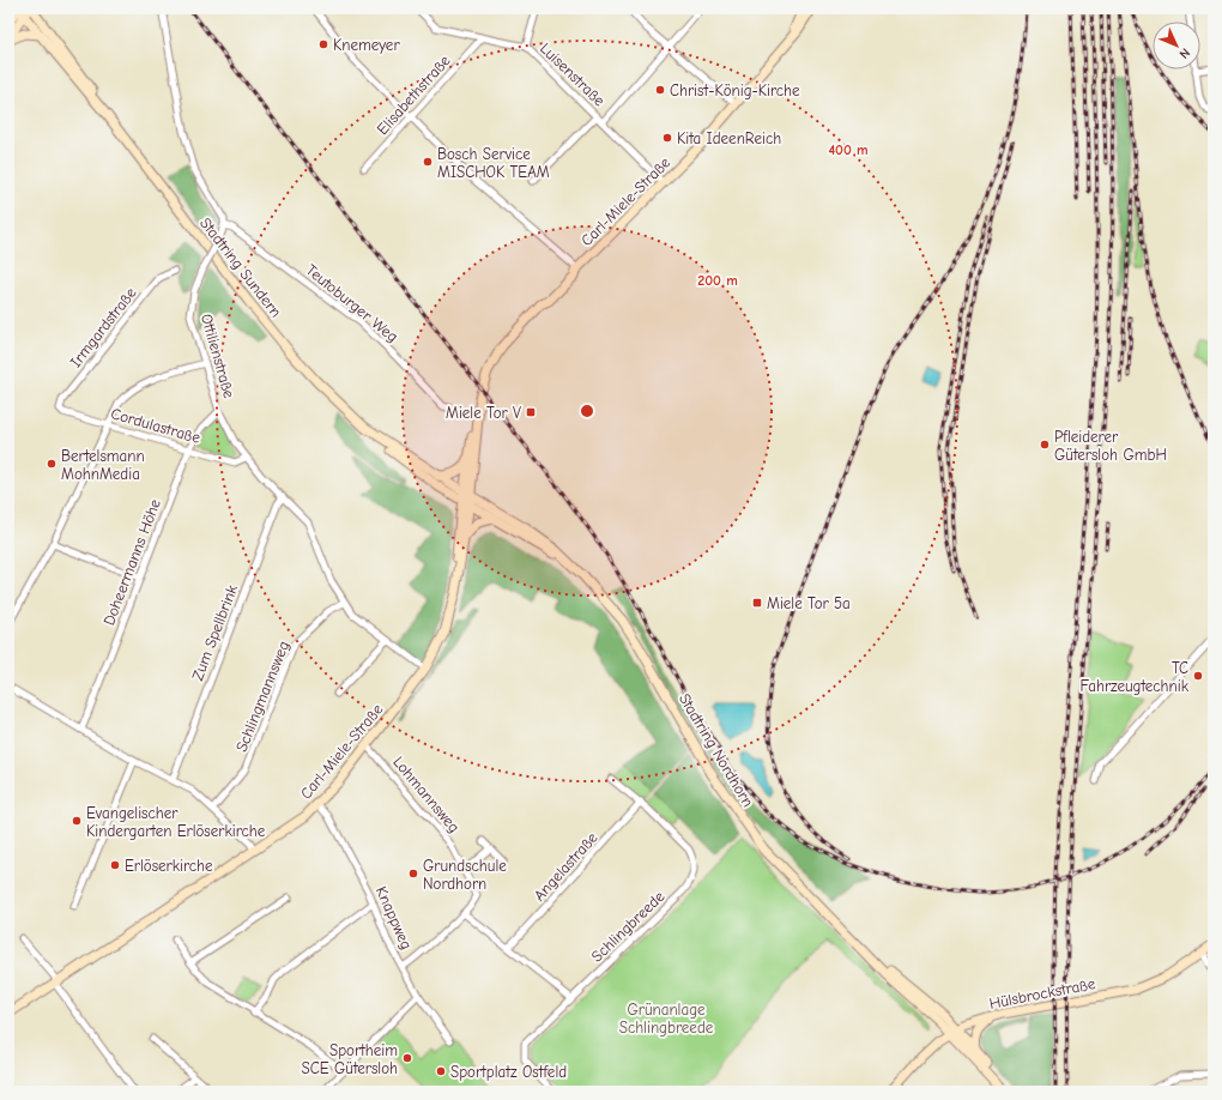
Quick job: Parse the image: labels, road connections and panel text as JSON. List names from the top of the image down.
{
  "streets": {
    "street": [
      "Luisenstraße",
      "Elisabethstraße",
      "Carl-Miele-Straße",
      "Stadtring Sundern",
      "Teutoburger Weg",
      "Irmgardstraße",
      "Ottilienstraße",
      "Cordulastraße",
      "Doheermanns Höhe",
      "Zum Spellbrink",
      "Schlingmannsweg",
      "Stadtring Nordhorn",
      "Lohmannsweg",
      "Angelastraße",
      "Knappweg",
      "Schlingbreede",
      "Hülsbrockstraße"
    ]
  },
  "crossings": [
    ["Luisenstraße", "Elisabethstraße"],
    ["Luisenstraße", "Carl-Miele-Straße"],
    ["Carl-Miele-Straße", "Stadtring Sundern"],
    ["Carl-Miele-Straße", "Ottilienstraße"],
    ["Carl-Miele-Straße", "Stadtring Nordhorn"],
    ["Carl-Miele-Straße", "Lohmannsweg"],
    ["Carl-Miele-Straße", "Knappweg"],
    ["Stadtring Sundern", "Stadtring Nordhorn"],
    ["Teutoburger Weg", "Ottilienstraße"],
    ["Irmgardstraße", "Cordulastraße"],
    ["Ottilienstraße", "Cordulastraße"],
    ["Ottilienstraße", "Doheermanns Höhe"],
    ["Ottilienstraße", "Zum Spellbrink"],
    ["Ottilienstraße", "Schlingmannsweg"],
    ["Cordulastraße", "Doheermanns Höhe"],
    ["Stadtring Nordhorn", "Hülsbrockstraße"],
    ["Lohmannsweg", "Knappweg"],
    ["Angelastraße", "Schlingbreede"]
  ],
  "parks": ["Grünanlage Schlingbreede"],
  "places": {
    "other": [
      "Knemeyer",
      "Christ-König-Kirche",
      "Kita IdeenReich",
      "Bosch Service MISCHOK TEAM",
      "Pfleiderer Gütersloh GmbH",
      "Bertelsmann MohnMedia",
      "TC Fahrzeugtechnik",
      "Evangelischer Kindergarten Erlöserkirche",
      "Erlöserkirche",
      "Grundschule Nordhorn",
      "Sportheim SCE Gütersloh",
      "Sportplatz Ostfeld"
    ],
    "transit": ["Miele Tor V", "Miele Tor 5a"]
  },
  "north": "bottom right",
  "rings": ["400 m", "200 m"]
}
